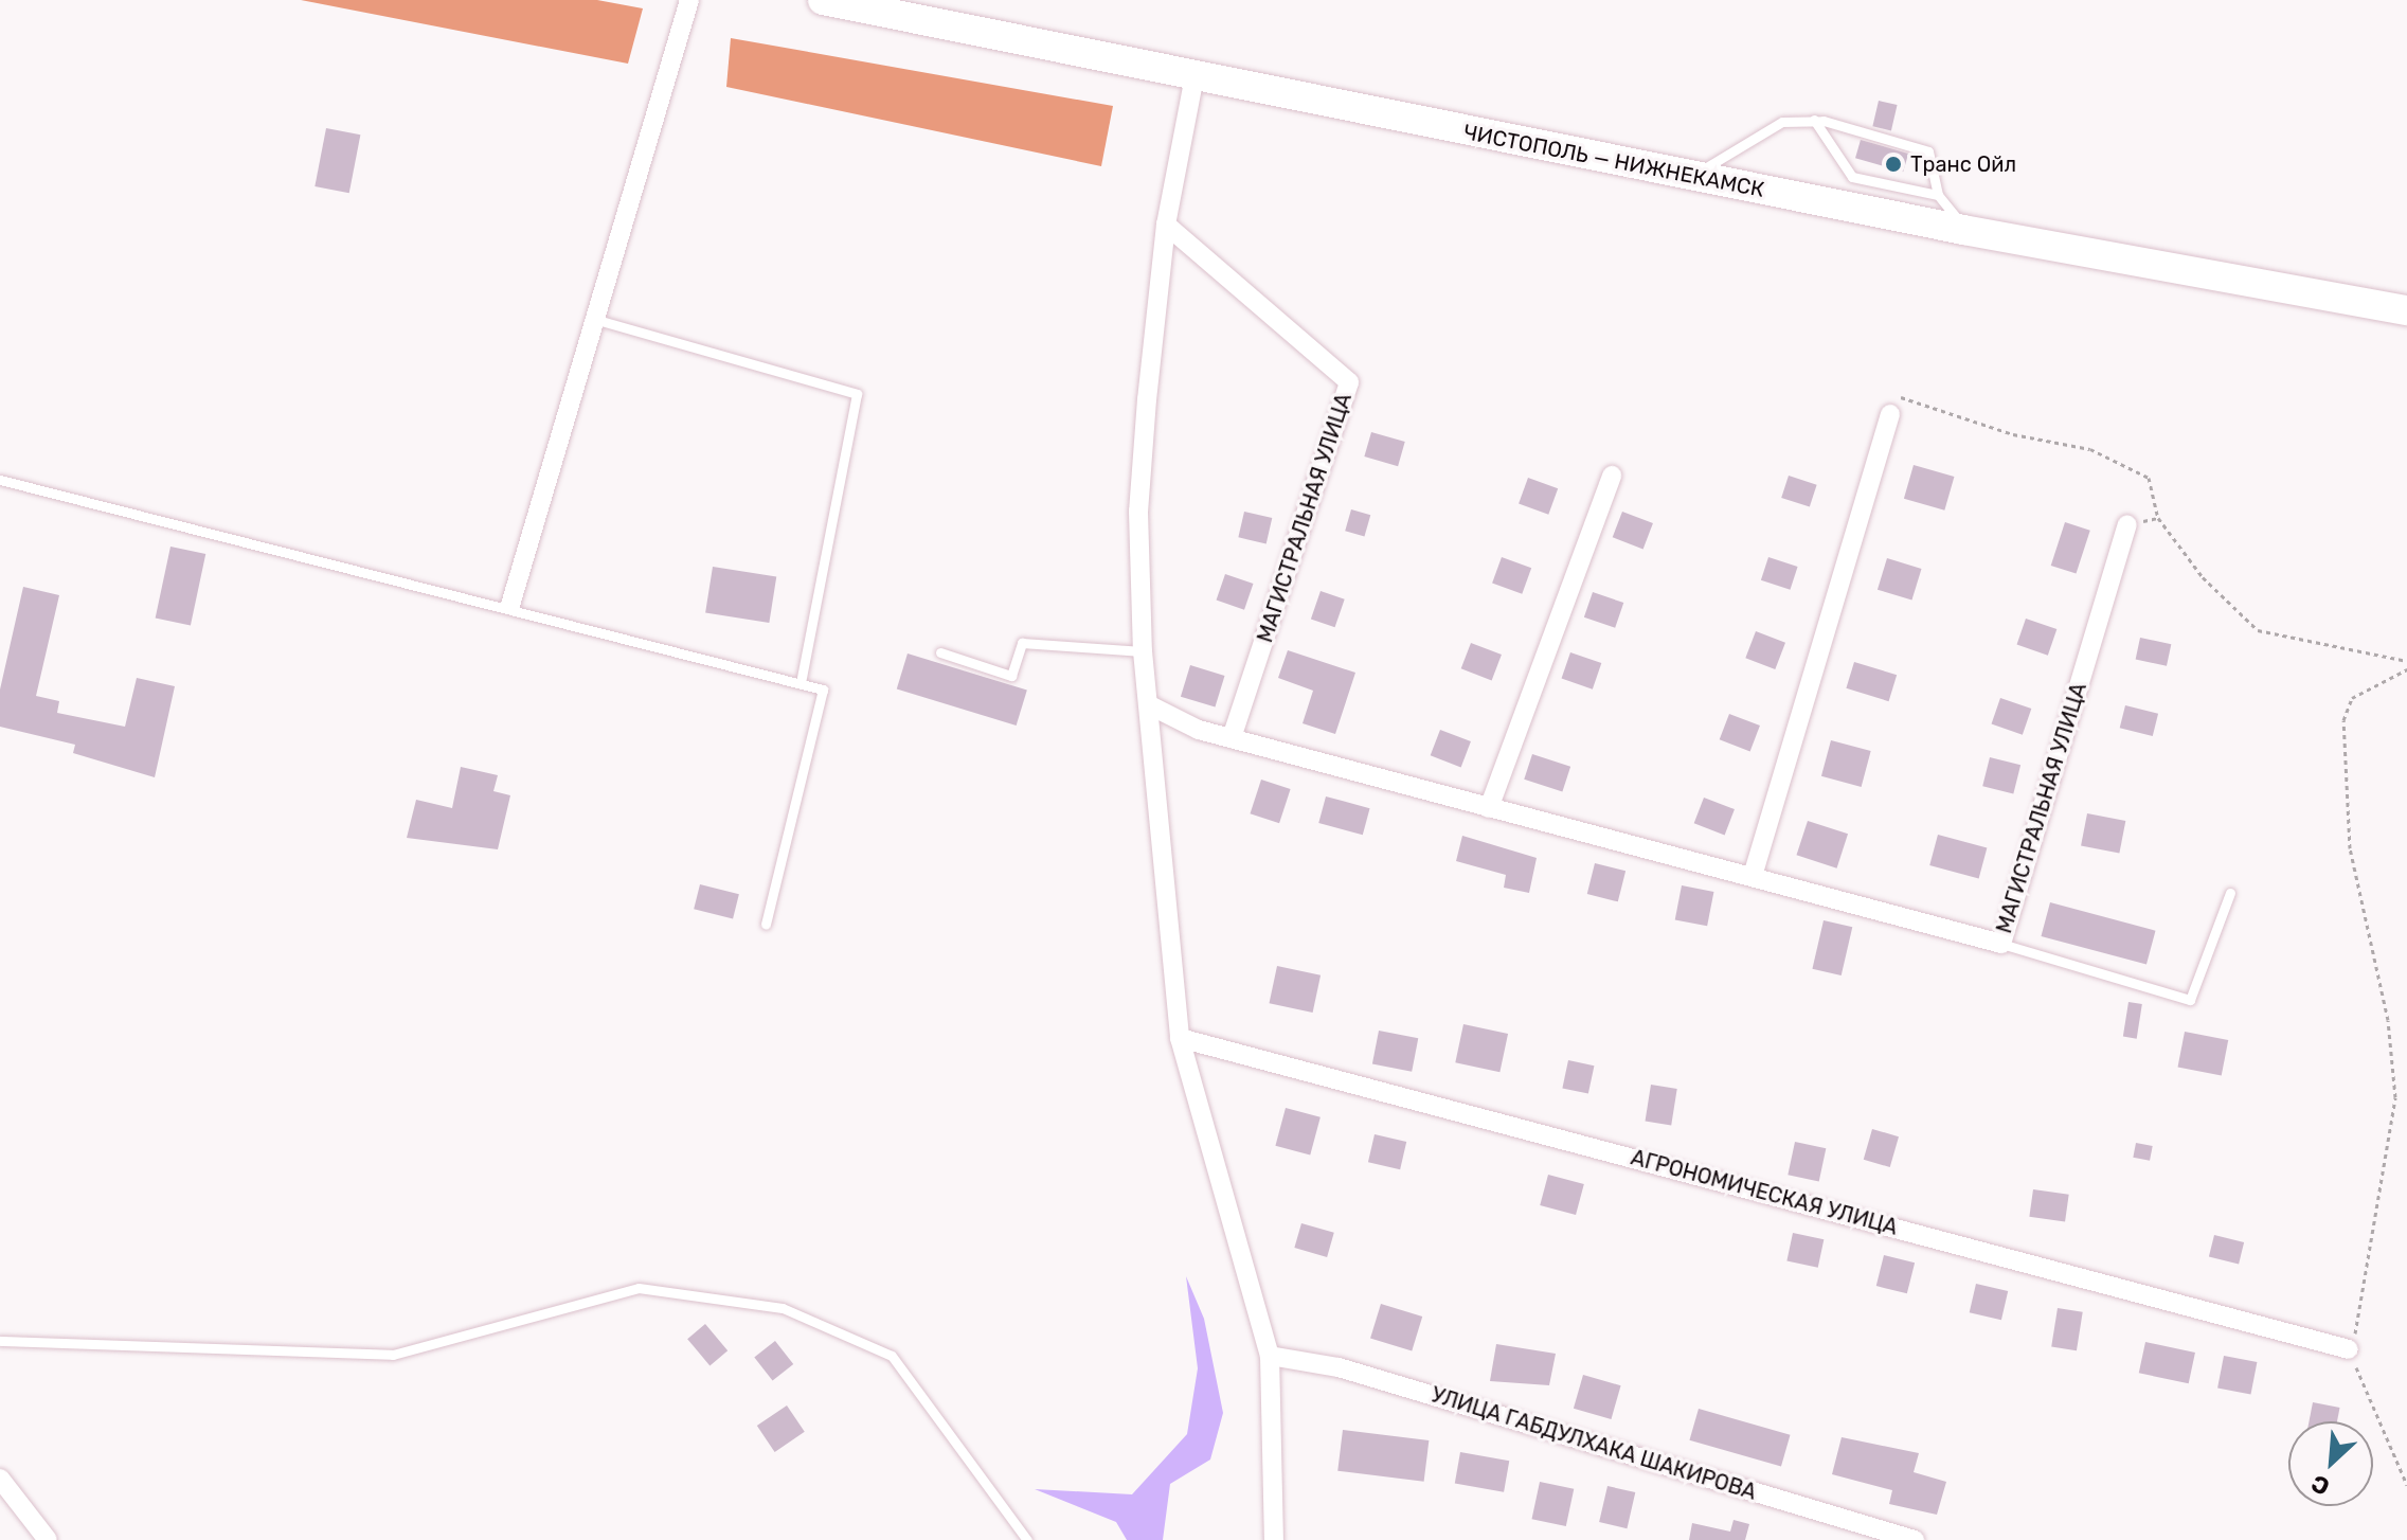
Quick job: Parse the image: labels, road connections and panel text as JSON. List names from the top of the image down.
{
  "streets": {
    "main road": ["ЧИСТОПОЛЬ — НИЖНЕКАМСК"],
    "street": ["МАГИСТРАЛЬНАЯ УЛИЦА", "АГРОНОМИЧЕСКАЯ УЛИЦА", "УЛИЦА ГАБДУЛХАКА ШАКИРОВА"]
  },
  "places": ["Транс Ойл"],
  "north": "bottom left"
}
